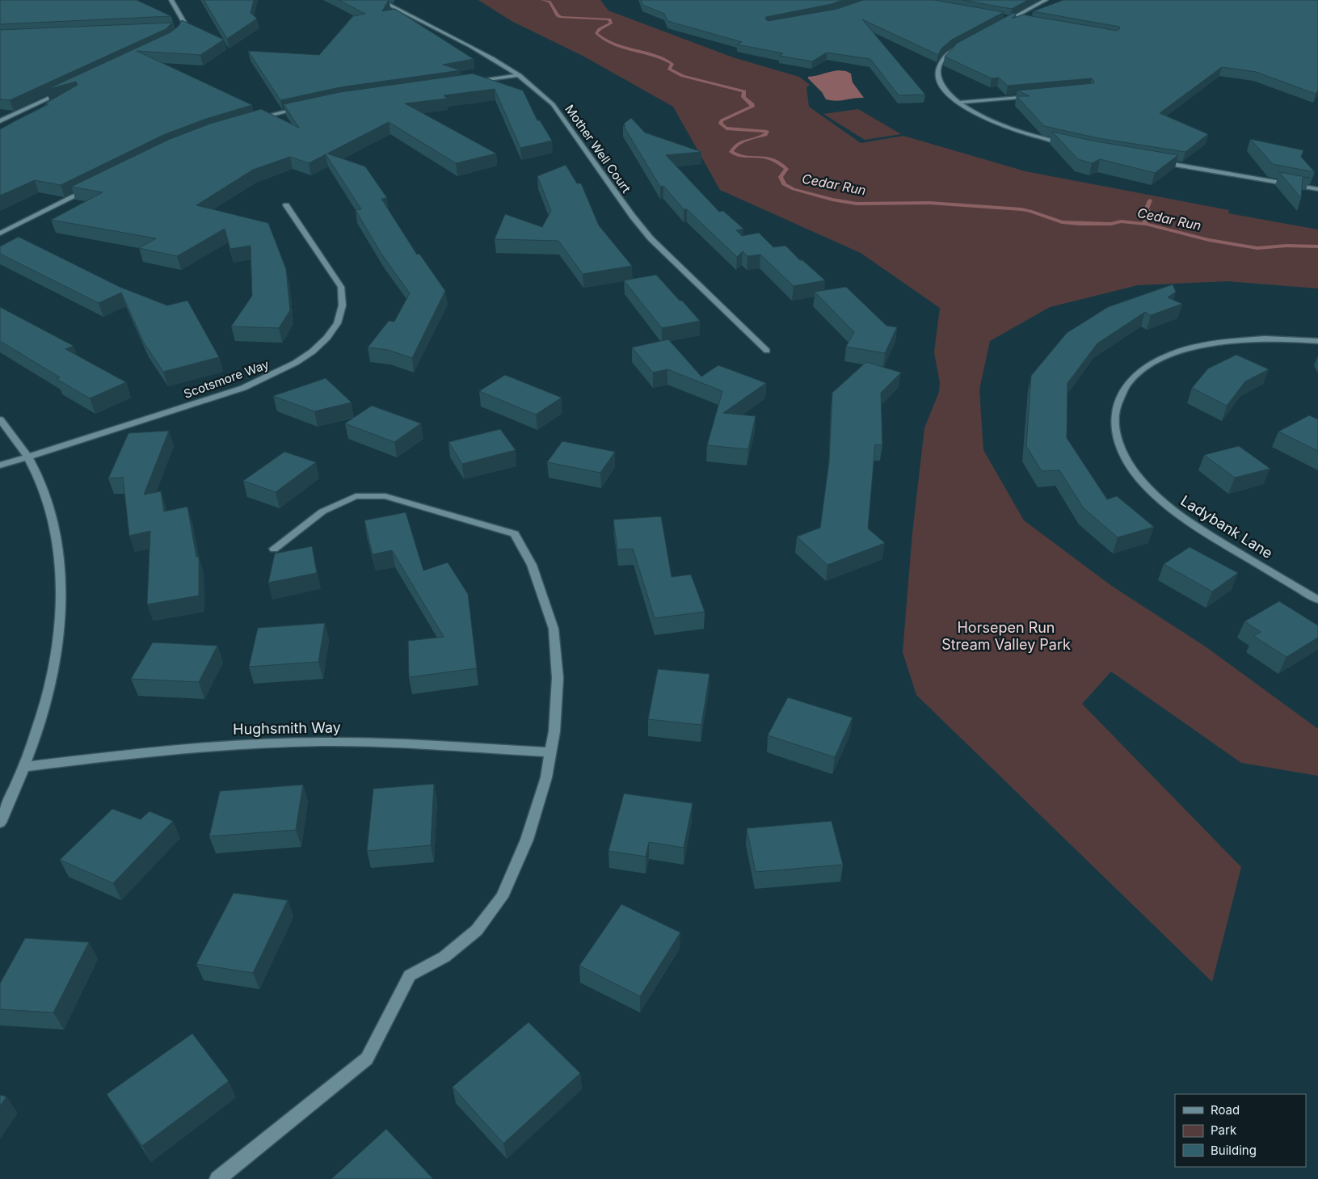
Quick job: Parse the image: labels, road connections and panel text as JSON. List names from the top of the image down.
{
  "streets": {
    "street": [
      "Mother Well Court",
      "Scotsmore Way",
      "Ladybank Lane",
      "Hughsmith Way"
    ]
  },
  "water": ["Cedar Run"],
  "parks": ["Horsepen Run Stream Valley Park"],
  "legend": ["Road", "Park", "Building"]
}
